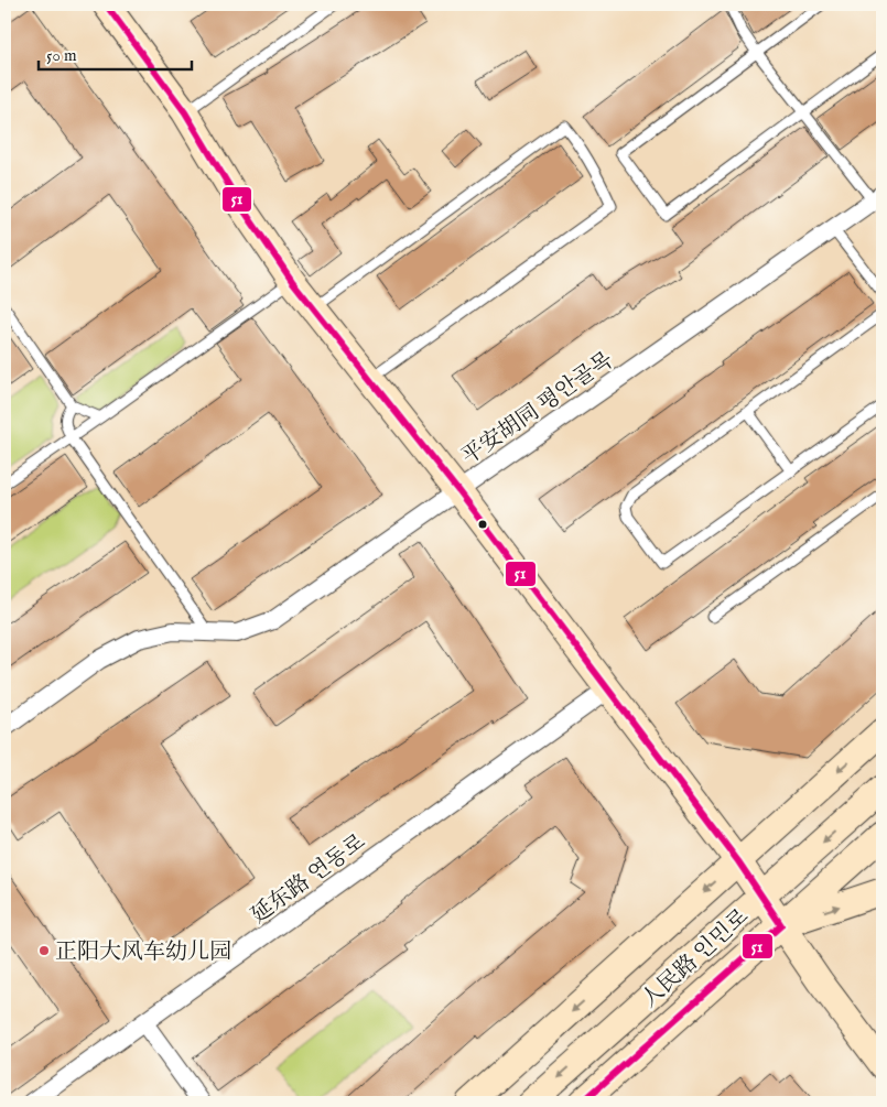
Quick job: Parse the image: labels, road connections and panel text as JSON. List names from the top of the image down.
{
  "streets": {
    "street": ["平安胡同 평안골목", "延东路 연동로", "人民路 인민로"]
  },
  "places": ["正阳大风车幼儿园"],
  "lines": ["transit line 51"],
  "scale_bar": "50 m"
}
